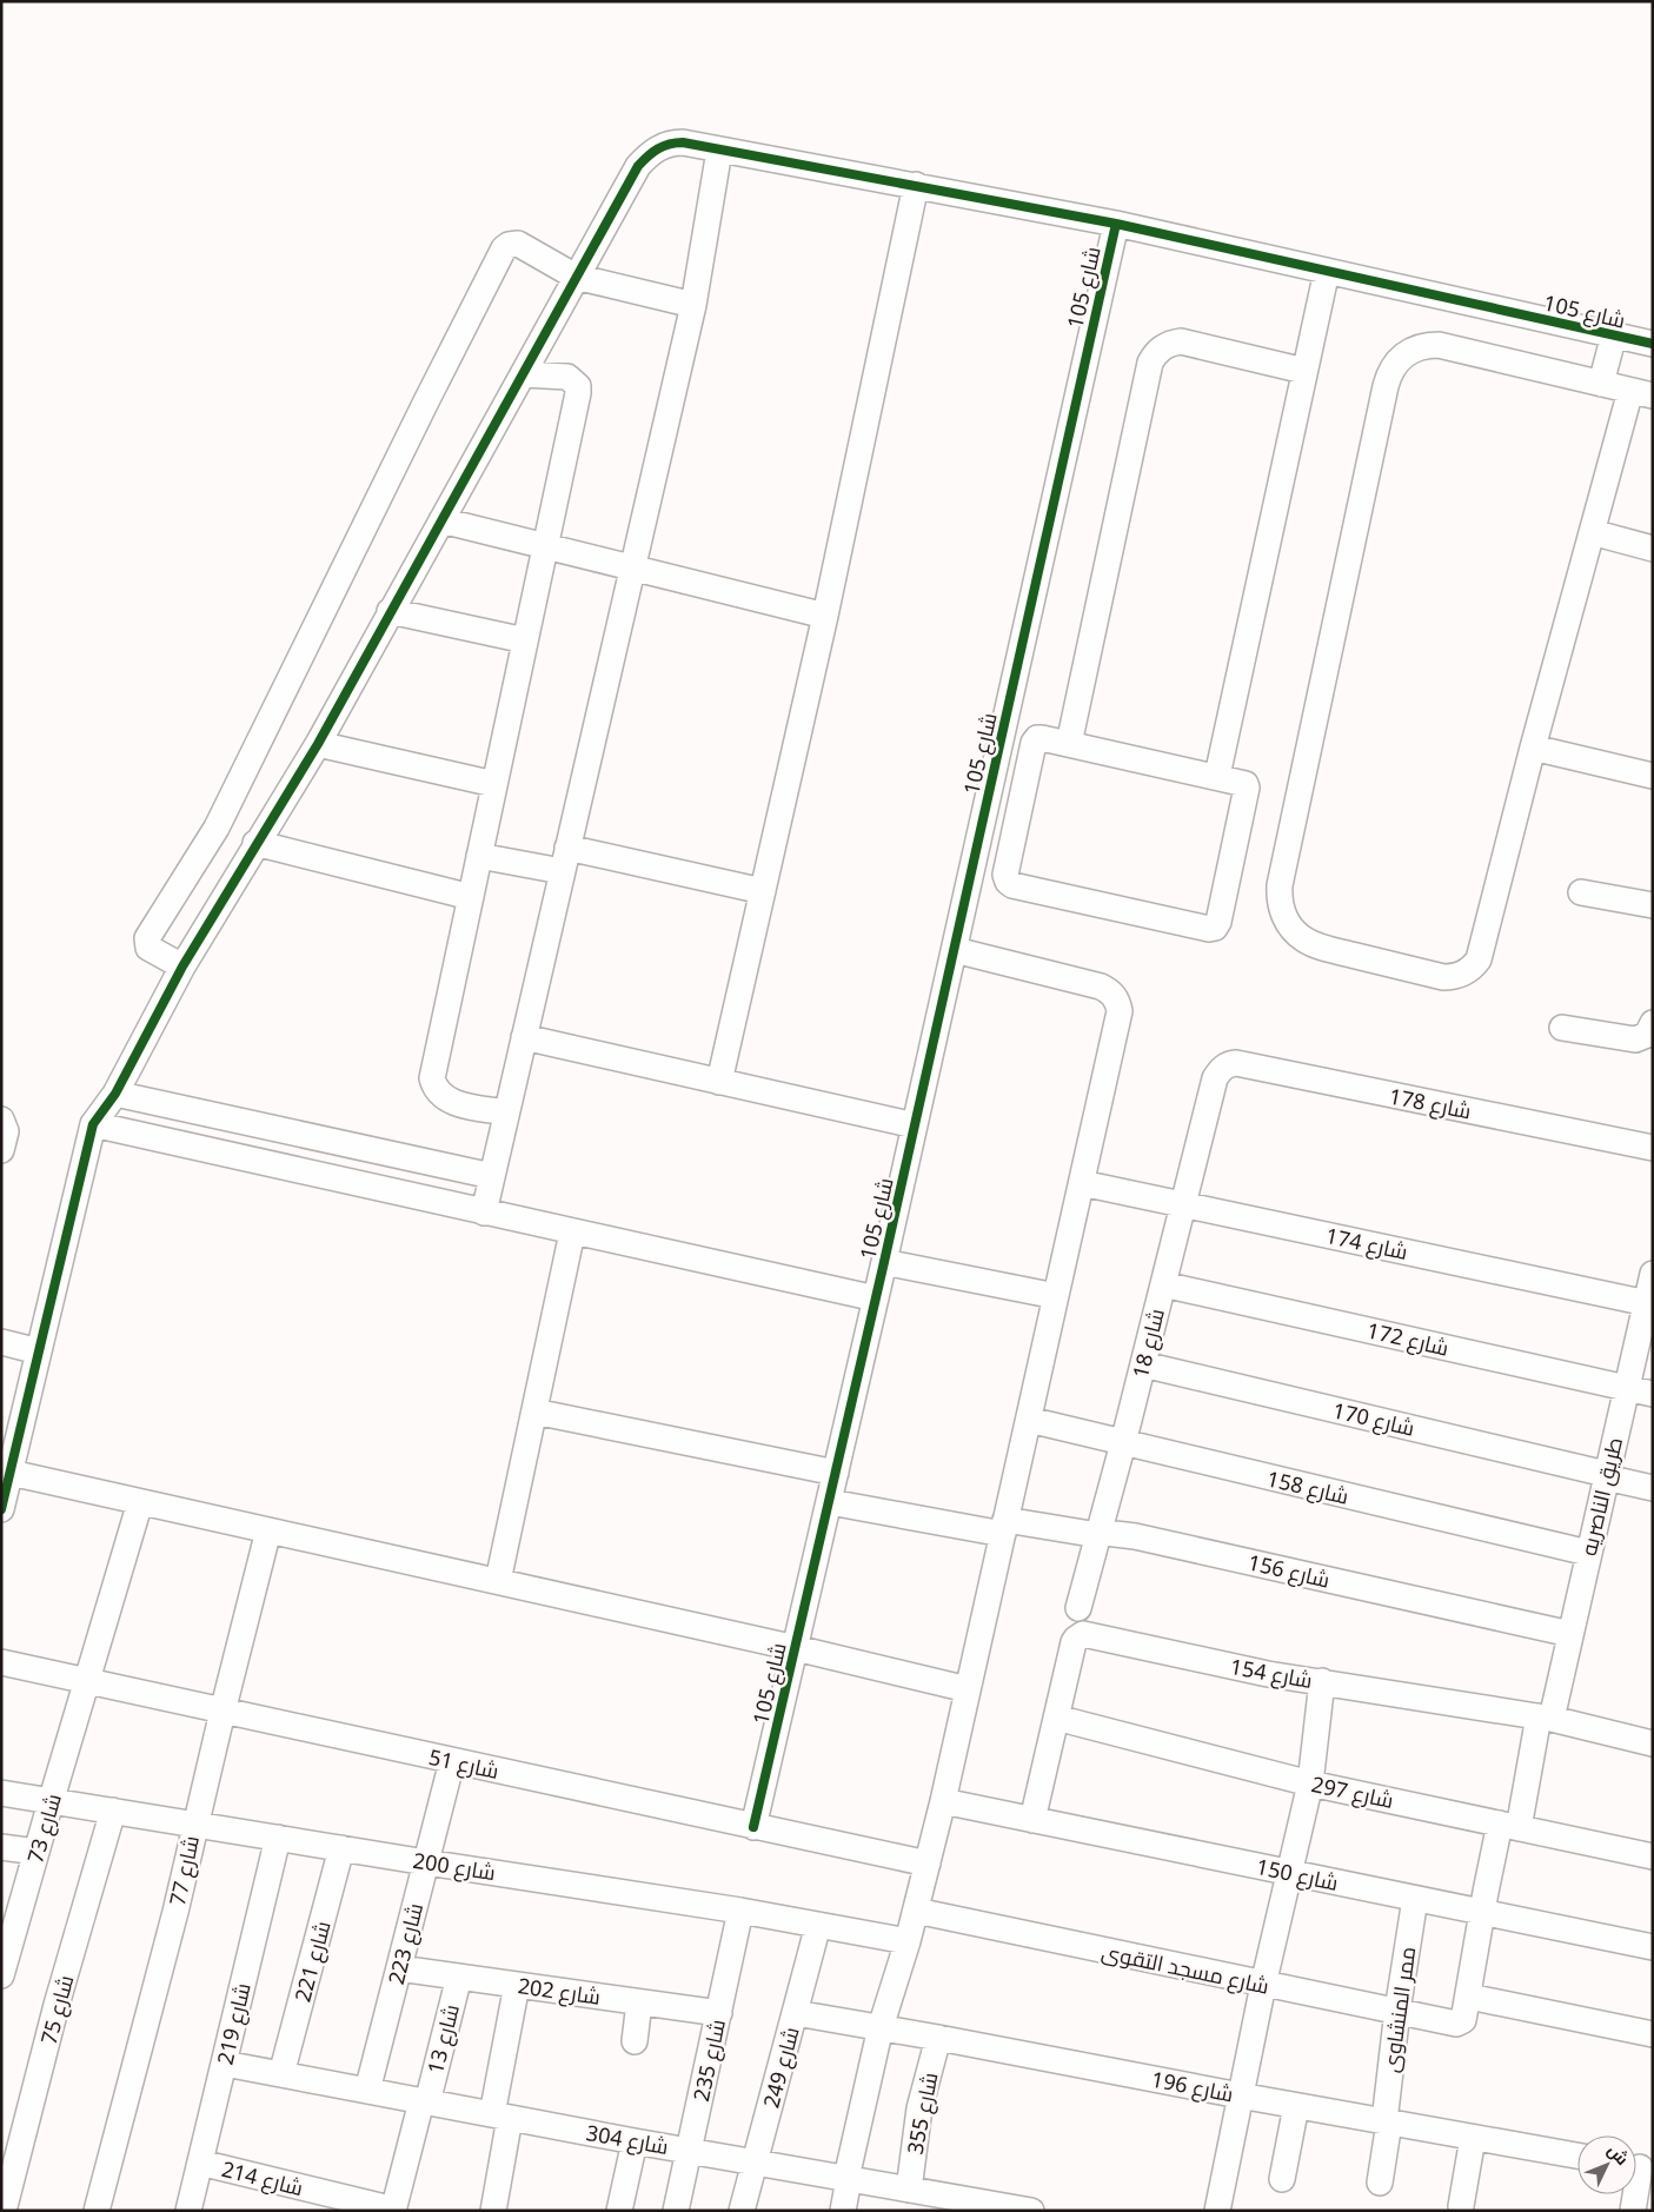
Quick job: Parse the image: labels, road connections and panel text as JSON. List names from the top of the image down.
{
  "streets": {
    "street": [
      "شارع 105",
      "شارع 178",
      "شارع 174",
      "شارع 172",
      "شارع 18",
      "شارع 170",
      "شارع 158",
      "طريق الناصريه",
      "شارع 156",
      "شارع 154",
      "شارع 51",
      "شارع 297",
      "شارع 73",
      "شارع 200",
      "شارع 77",
      "شارع 150",
      "شارع 223",
      "شارع 221",
      "شارع مسجد التقوى",
      "شارع 202",
      "شارع 75",
      "ممر المنشاوى",
      "شارع 219",
      "شارع 13",
      "شارع 235",
      "شارع 249",
      "شارع 196",
      "شارع 355",
      "شارع 304",
      "شارع 214"
    ]
  },
  "crossings": [
    ["شارع 105", "شارع 156"],
    ["شارع 105", "شارع 51"],
    ["شارع 178", "شارع 18"],
    ["شارع 174", "شارع 18"],
    ["شارع 174", "طريق الناصريه"],
    ["شارع 172", "شارع 18"],
    ["شارع 172", "طريق الناصريه"],
    ["شارع 18", "شارع 170"],
    ["شارع 18", "شارع 158"],
    ["شارع 18", "شارع 156"],
    ["شارع 170", "طريق الناصريه"],
    ["شارع 158", "طريق الناصريه"],
    ["طريق الناصريه", "شارع 156"],
    ["طريق الناصريه", "شارع 154"],
    ["طريق الناصريه", "شارع 297"],
    ["طريق الناصريه", "شارع 150"],
    ["طريق الناصريه", "شارع مسجد التقوى"],
    ["شارع 154", "شارع 297"],
    ["شارع 154", "شارع 150"],
    ["شارع 51", "شارع 73"],
    ["شارع 51", "شارع 77"],
    ["شارع 51", "شارع 223"],
    ["شارع 73", "شارع 200"],
    ["شارع 200", "شارع 77"],
    ["شارع 200", "شارع 223"],
    ["شارع 200", "شارع 221"],
    ["شارع 200", "شارع 75"],
    ["شارع 200", "شارع 219"],
    ["شارع 200", "شارع 235"],
    ["شارع 200", "شارع 249"],
    ["شارع 150", "ممر المنشاوى"],
    ["شارع 223", "شارع 202"],
    ["شارع 223", "شارع 304"],
    ["شارع 221", "شارع 304"],
    ["شارع مسجد التقوى", "ممر المنشاوى"],
    ["شارع 202", "شارع 13"],
    ["شارع 202", "شارع 235"],
    ["ممر المنشاوى", "شارع 196"],
    ["شارع 219", "شارع 304"],
    ["شارع 219", "شارع 214"],
    ["شارع 13", "شارع 304"],
    ["شارع 13", "شارع 214"],
    ["شارع 235", "شارع 304"],
    ["شارع 249", "شارع 196"],
    ["شارع 249", "شارع 304"],
    ["شارع 196", "شارع 355"],
    ["شارع 355", "شارع 304"]
  ],
  "north": "top right"
}
